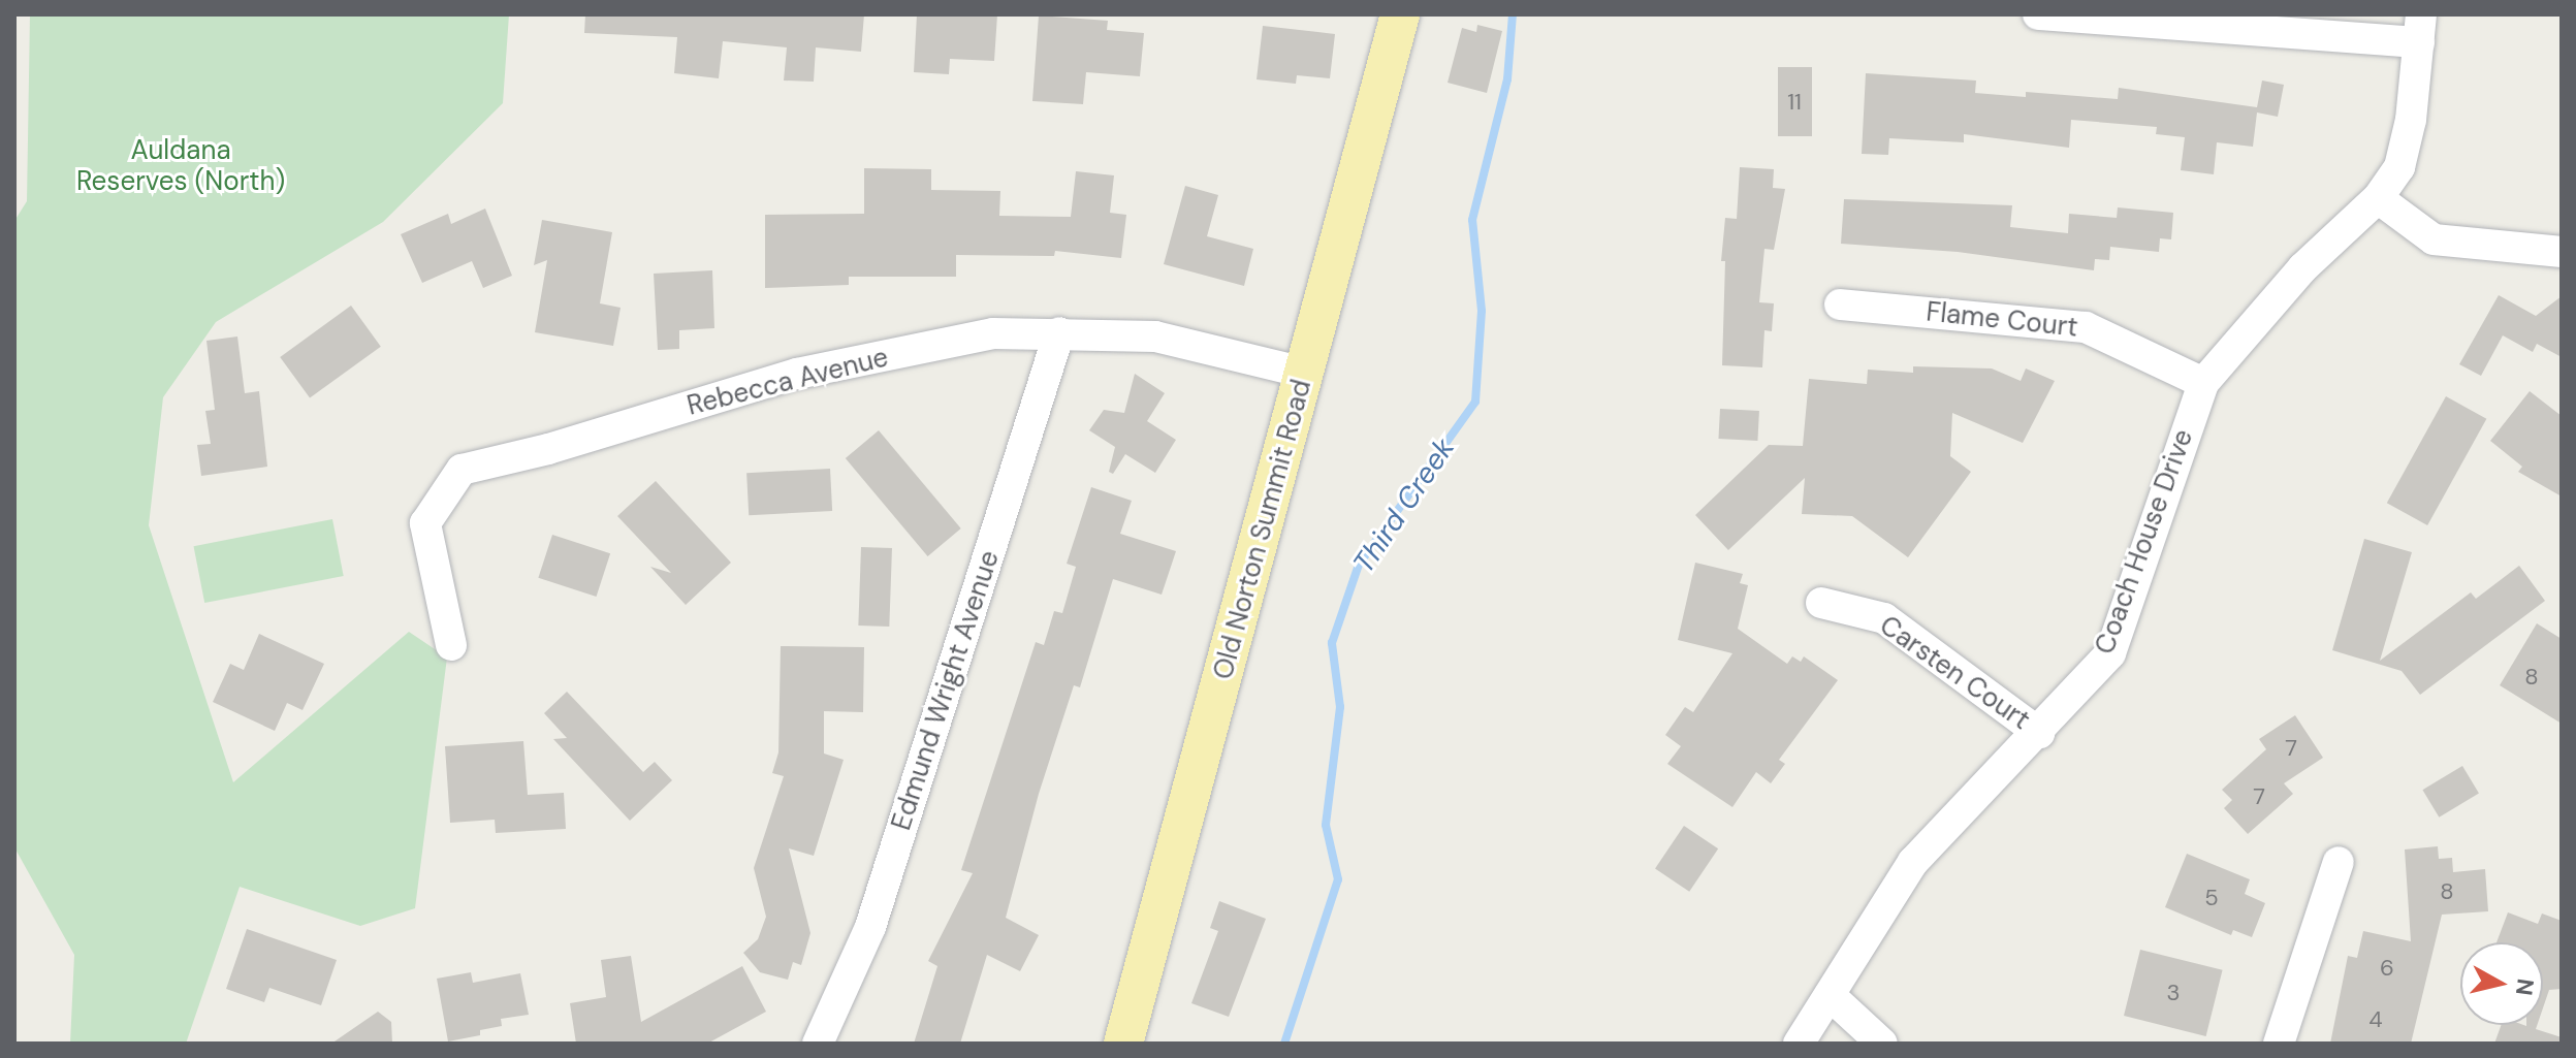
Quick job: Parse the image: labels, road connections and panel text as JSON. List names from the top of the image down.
{
  "streets": {
    "main road": ["Old Norton Summit Road"],
    "street": [
      "Flame Court",
      "Rebecca Avenue",
      "Coach House Drive",
      "Carsten Court",
      "Edmund Wright Avenue"
    ]
  },
  "crossings": [
    ["Flame Court", "Coach House Drive"],
    ["Rebecca Avenue", "Old Norton Summit Road"],
    ["Rebecca Avenue", "Edmund Wright Avenue"],
    ["Coach House Drive", "Carsten Court"]
  ],
  "water": ["Third Creek"],
  "parks": ["Auldana Reserves (North)"],
  "house_numbers": [
    "11",
    "8",
    "7",
    "7",
    "8",
    "5",
    "6",
    "3",
    "4"
  ],
  "north": "right"
}
